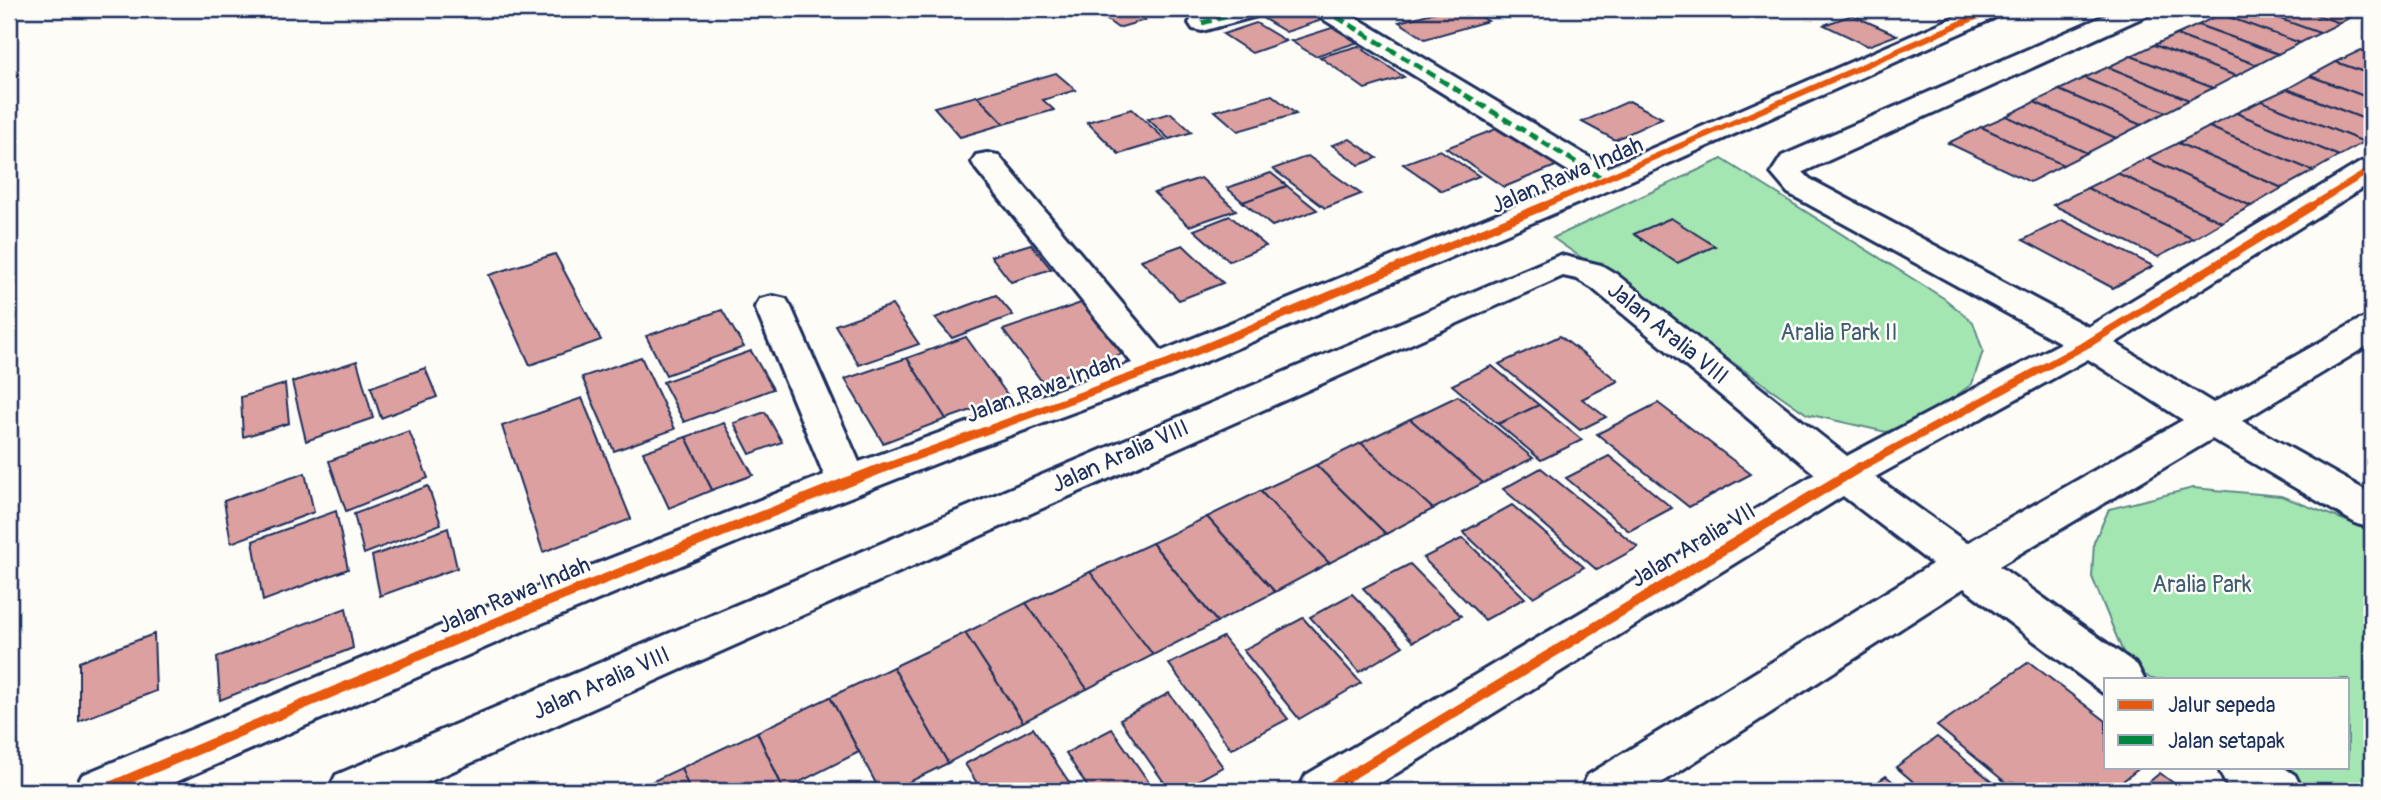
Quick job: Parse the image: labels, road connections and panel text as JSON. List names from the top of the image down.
{
  "streets": {
    "street": ["Jalan Rawa Indah", "Jalan Aralia VIII", "Jalan Aralia VII"]
  },
  "crossings": [
    ["Jalan Aralia VIII", "Jalan Aralia VII"]
  ],
  "parks": ["Aralia Park II", "Aralia Park"],
  "legend": ["Jalur sepeda", "Jalan setapak"]
}
